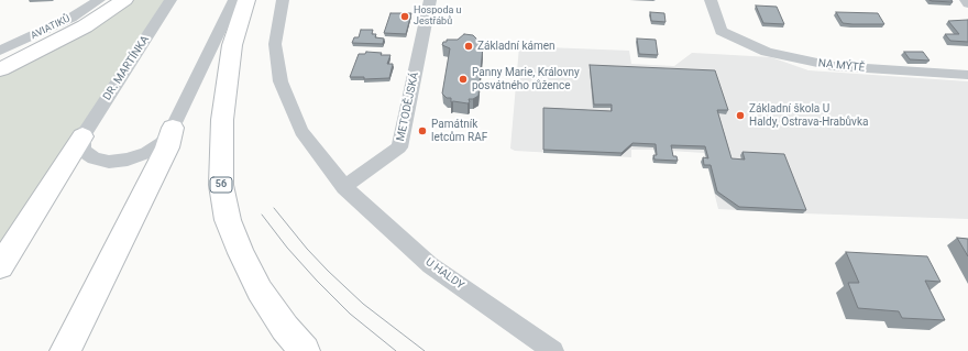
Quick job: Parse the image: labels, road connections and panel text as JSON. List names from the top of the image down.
{
  "streets": {
    "highway": ["56"],
    "street": [
      "AVIATIKŮ",
      "NA MÝTĚ",
      "DR. MARTÍNKA",
      "METODĚJSKÁ",
      "U HALDY"
    ]
  },
  "crossings": [
    ["METODĚJSKÁ", "U HALDY"]
  ],
  "places": [
    "Hospoda u Jestřábů",
    "Základní kámen",
    "Panny Marie, Královny posvátného růžence",
    "Základní škola U Haldy, Ostrava-Hrabůvka",
    "Památník letcům RAF"
  ]
}
